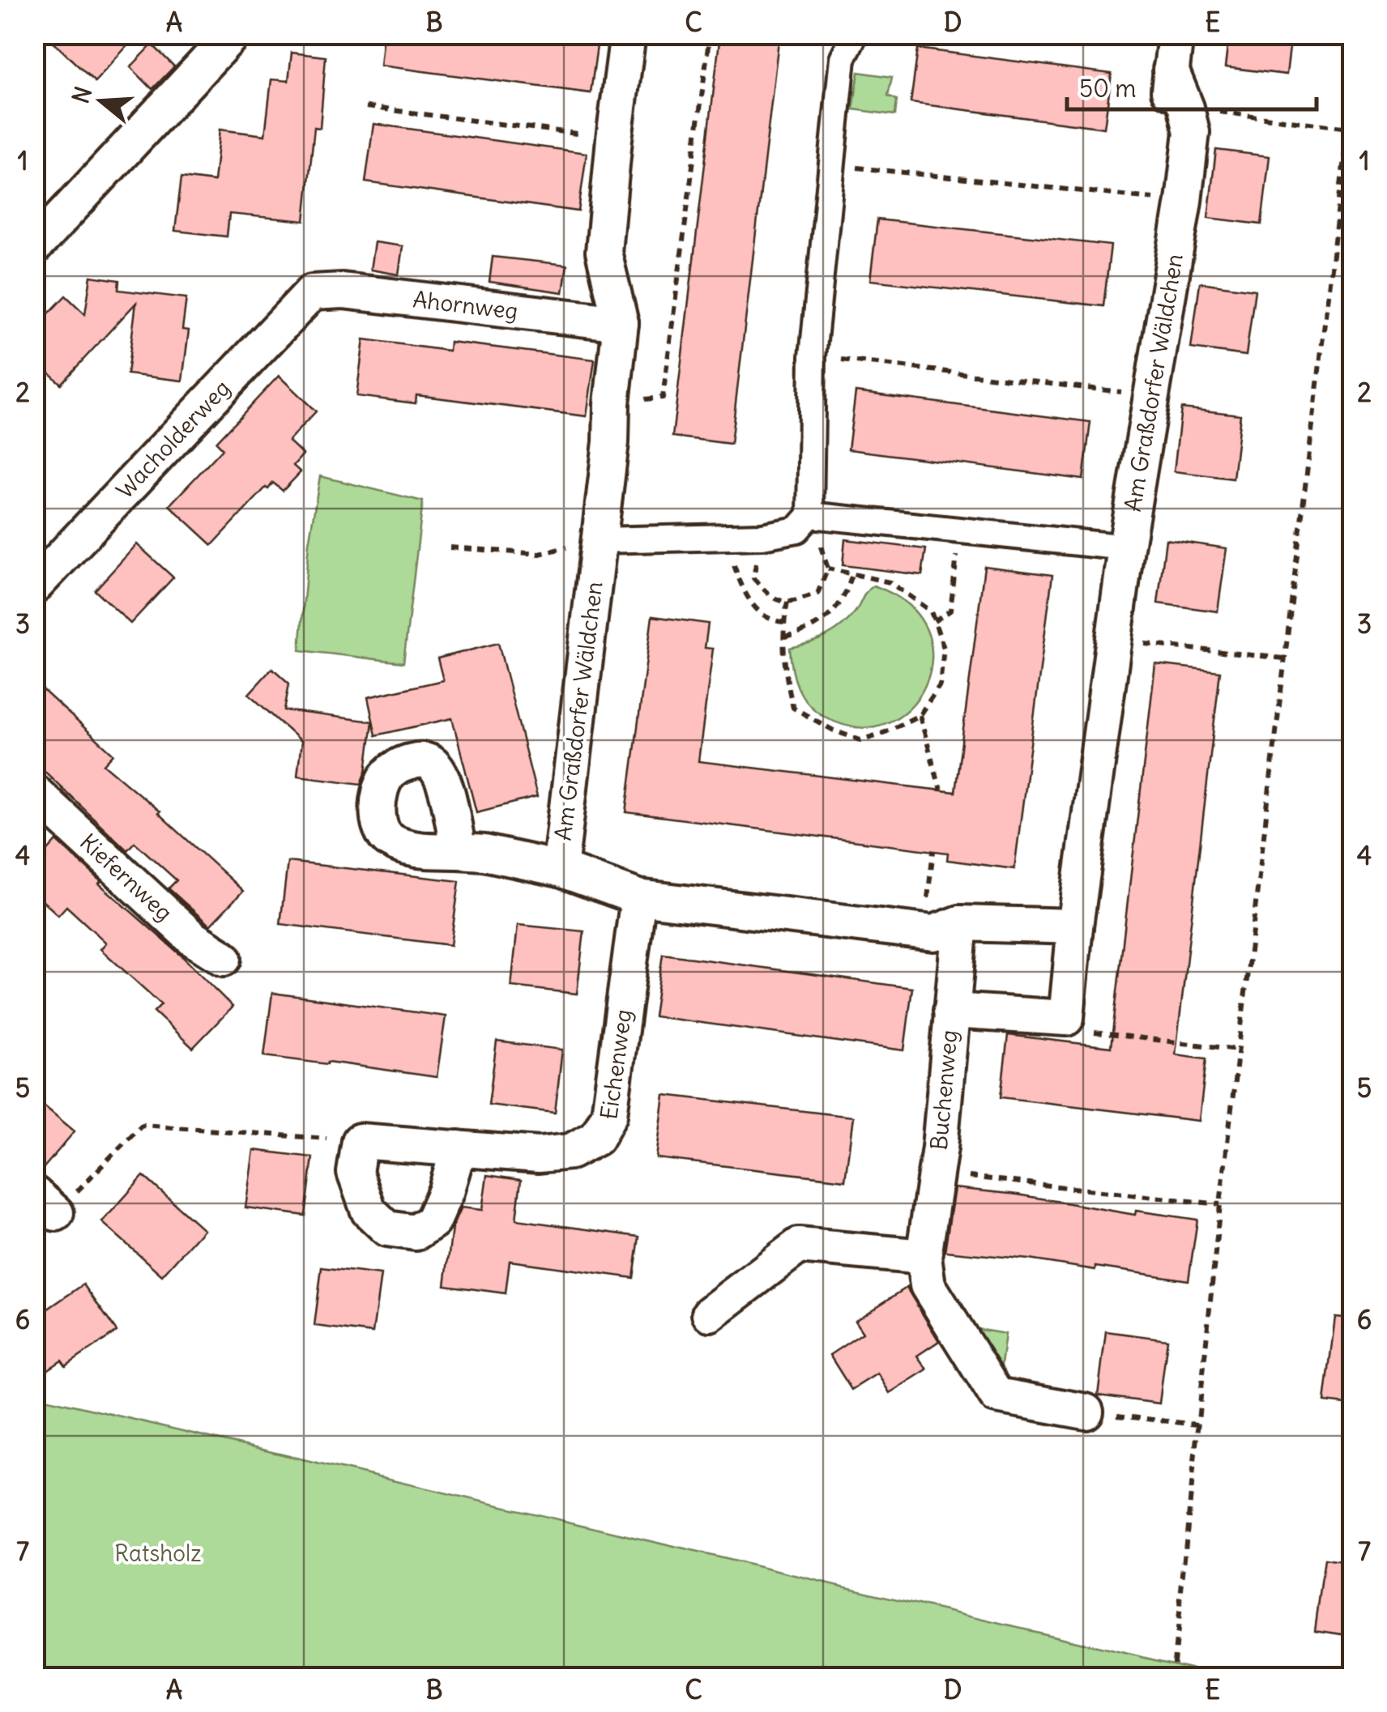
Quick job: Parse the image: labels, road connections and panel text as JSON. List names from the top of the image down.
{
  "streets": {
    "street": [
      "Ahornweg",
      "Am Graßdorfer Wäldchen",
      "Wacholderweg",
      "Kiefernweg",
      "Eichenweg",
      "Buchenweg"
    ]
  },
  "crossings": [
    ["Ahornweg", "Am Graßdorfer Wäldchen"],
    ["Ahornweg", "Wacholderweg"],
    ["Am Graßdorfer Wäldchen", "Eichenweg"],
    ["Am Graßdorfer Wäldchen", "Buchenweg"]
  ],
  "parks": ["Ratsholz"],
  "scale_bar": "50 m",
  "north": "left",
  "grid": {
    "columns": [
      "A",
      "B",
      "C",
      "D",
      "E"
    ],
    "rows": [
      "1",
      "2",
      "3",
      "4",
      "5",
      "6",
      "7"
    ]
  }
}
